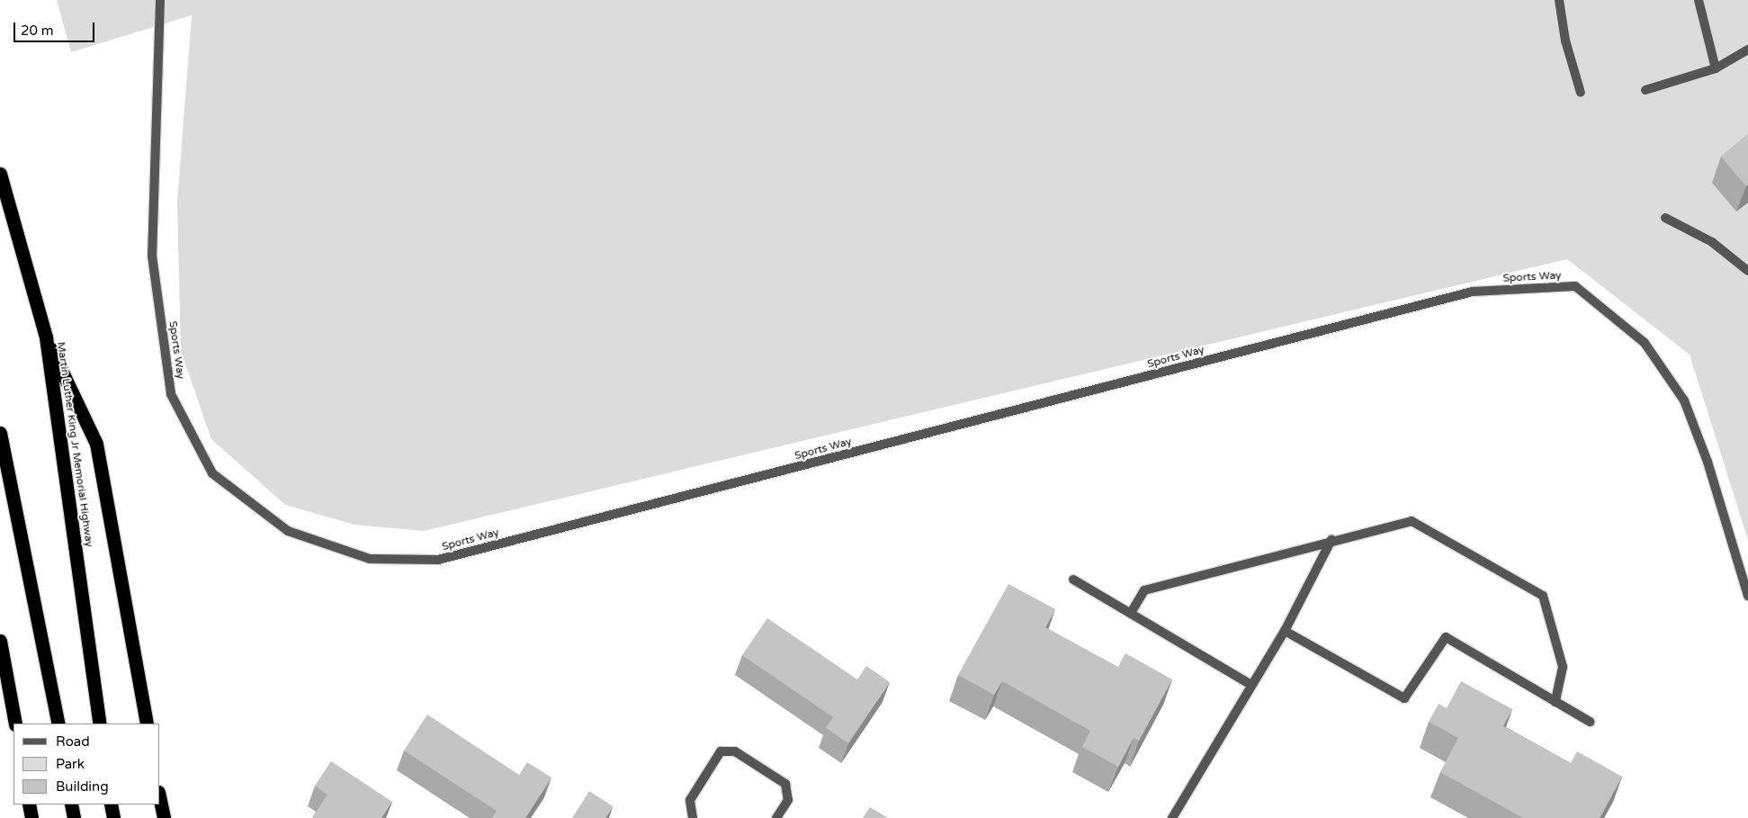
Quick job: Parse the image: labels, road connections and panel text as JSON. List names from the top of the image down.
{
  "streets": {
    "highway": ["Martin Luther King Jr Memorial Highway"],
    "street": ["Sports Way"]
  },
  "legend": ["Road", "Park", "Building"],
  "scale_bar": "20 m"
}
